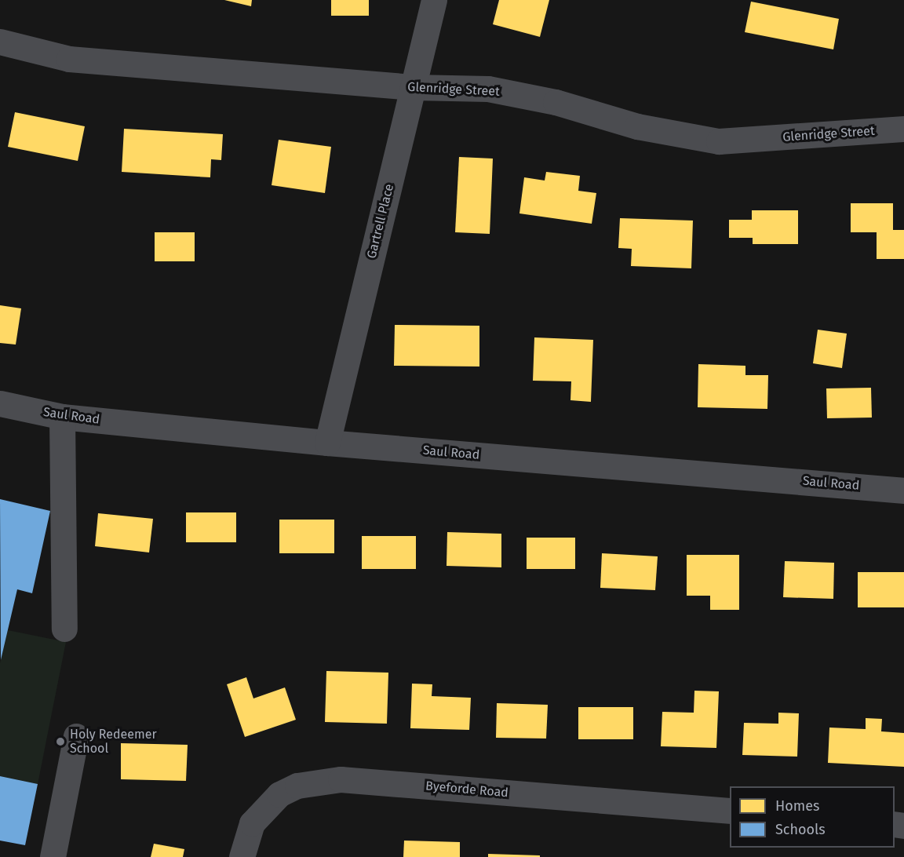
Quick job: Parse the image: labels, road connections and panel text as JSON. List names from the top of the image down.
{
  "streets": {
    "street": [
      "Glenridge Street",
      "Gartrell Place",
      "Saul Road",
      "Byeforde Road"
    ]
  },
  "crossings": [
    ["Glenridge Street", "Gartrell Place"],
    ["Gartrell Place", "Saul Road"]
  ],
  "places": ["Holy Redeemer School"],
  "legend": ["Homes", "Schools"]
}
